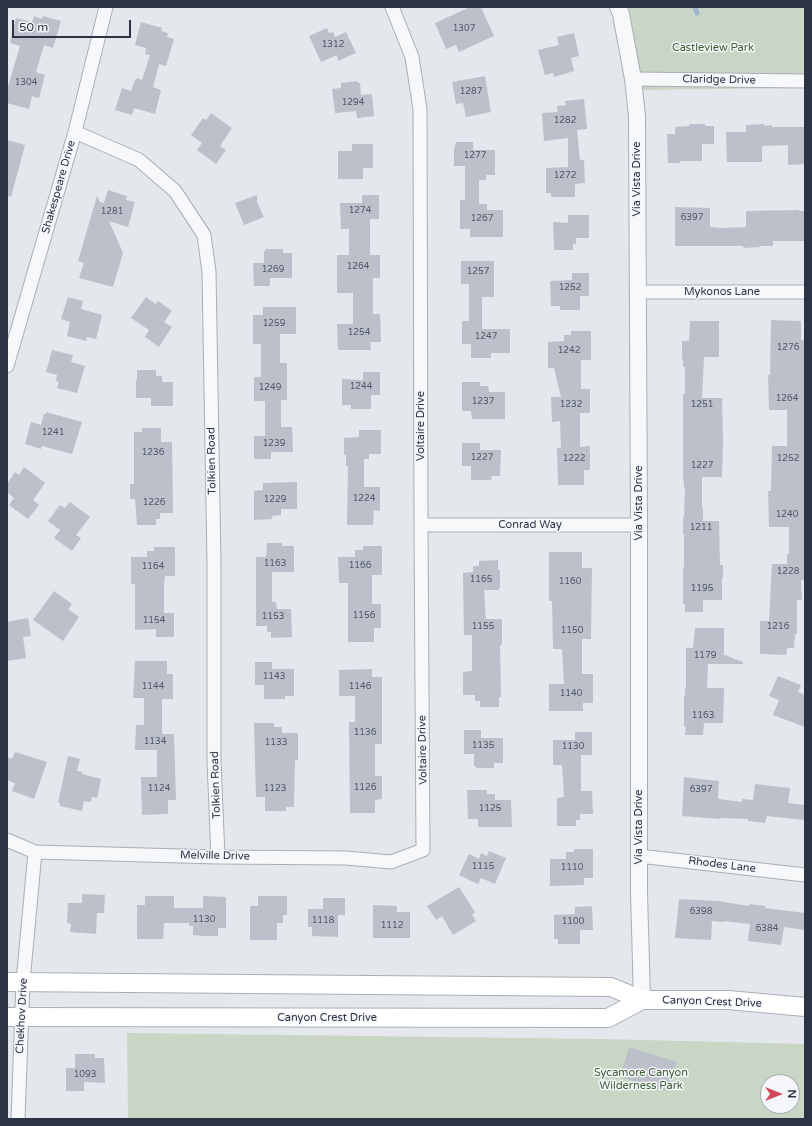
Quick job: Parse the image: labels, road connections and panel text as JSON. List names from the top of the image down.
{
  "streets": {
    "main road": ["Canyon Crest Drive"],
    "street": [
      "Claridge Drive",
      "Via Vista Drive",
      "Shakespeare Drive",
      "Mykonos Lane",
      "Voltaire Drive",
      "Tolkien Road",
      "Conrad Way",
      "Melville Drive",
      "Rhodes Lane",
      "Chekhov Drive"
    ]
  },
  "crossings": [
    ["Claridge Drive", "Via Vista Drive"],
    ["Via Vista Drive", "Mykonos Lane"],
    ["Via Vista Drive", "Conrad Way"],
    ["Via Vista Drive", "Rhodes Lane"],
    ["Via Vista Drive", "Canyon Crest Drive"],
    ["Shakespeare Drive", "Tolkien Road"],
    ["Voltaire Drive", "Conrad Way"],
    ["Voltaire Drive", "Melville Drive"],
    ["Tolkien Road", "Melville Drive"],
    ["Melville Drive", "Chekhov Drive"],
    ["Canyon Crest Drive", "Chekhov Drive"]
  ],
  "parks": ["Castleview Park", "Sycamore Canyon Wilderness Park"],
  "house_numbers": [
    "1307",
    "1312",
    "1304",
    "1287",
    "1294",
    "1282",
    "1277",
    "1272",
    "1274",
    "1281",
    "6397",
    "1267",
    "1264",
    "1269",
    "1257",
    "1252",
    "1259",
    "1254",
    "1247",
    "1276",
    "1242",
    "1244",
    "1249",
    "1264",
    "1237",
    "1232",
    "1251",
    "1241",
    "1239",
    "1236",
    "1227",
    "1222",
    "1252",
    "1227",
    "1224",
    "1229",
    "1226",
    "1240",
    "1211",
    "1163",
    "1166",
    "1164",
    "1228",
    "1165",
    "1160",
    "1195",
    "1156",
    "1153",
    "1154",
    "1155",
    "1216",
    "1150",
    "1179",
    "1143",
    "1144",
    "1146",
    "1140",
    "1163",
    "1136",
    "1134",
    "1133",
    "1135",
    "1130",
    "1126",
    "1124",
    "1123",
    "6397",
    "1125",
    "1115",
    "1110",
    "6398",
    "1130",
    "1118",
    "1100",
    "1112",
    "6384",
    "1093"
  ],
  "scale_bar": "50 m",
  "north": "right"
}
